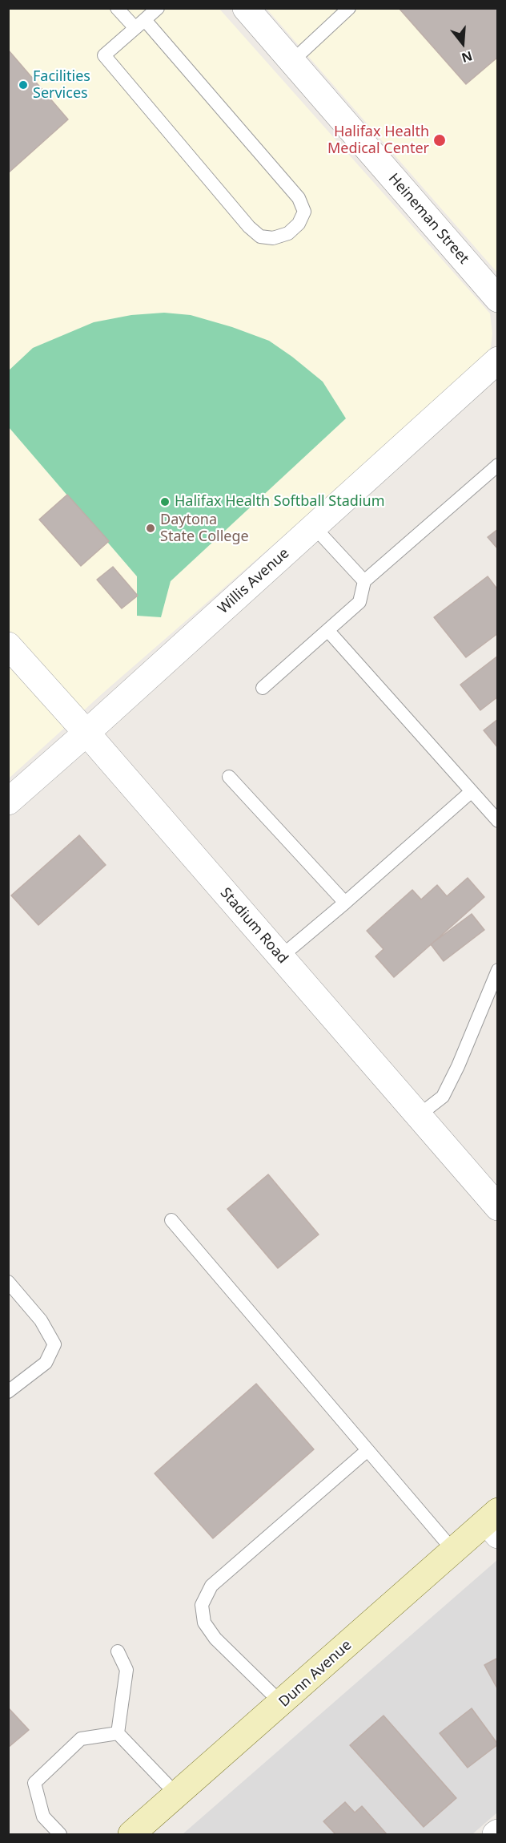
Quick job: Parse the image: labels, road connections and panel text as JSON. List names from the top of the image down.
{
  "streets": {
    "main road": ["Dunn Avenue"],
    "street": ["Heineman Street", "Willis Avenue", "Stadium Road"]
  },
  "crossings": [
    ["Willis Avenue", "Stadium Road"]
  ],
  "places": [
    "Facilities Services",
    "Halifax Health Medical Center",
    "Halifax Health Softball Stadium",
    "Daytona State College"
  ],
  "north": "bottom"
}
